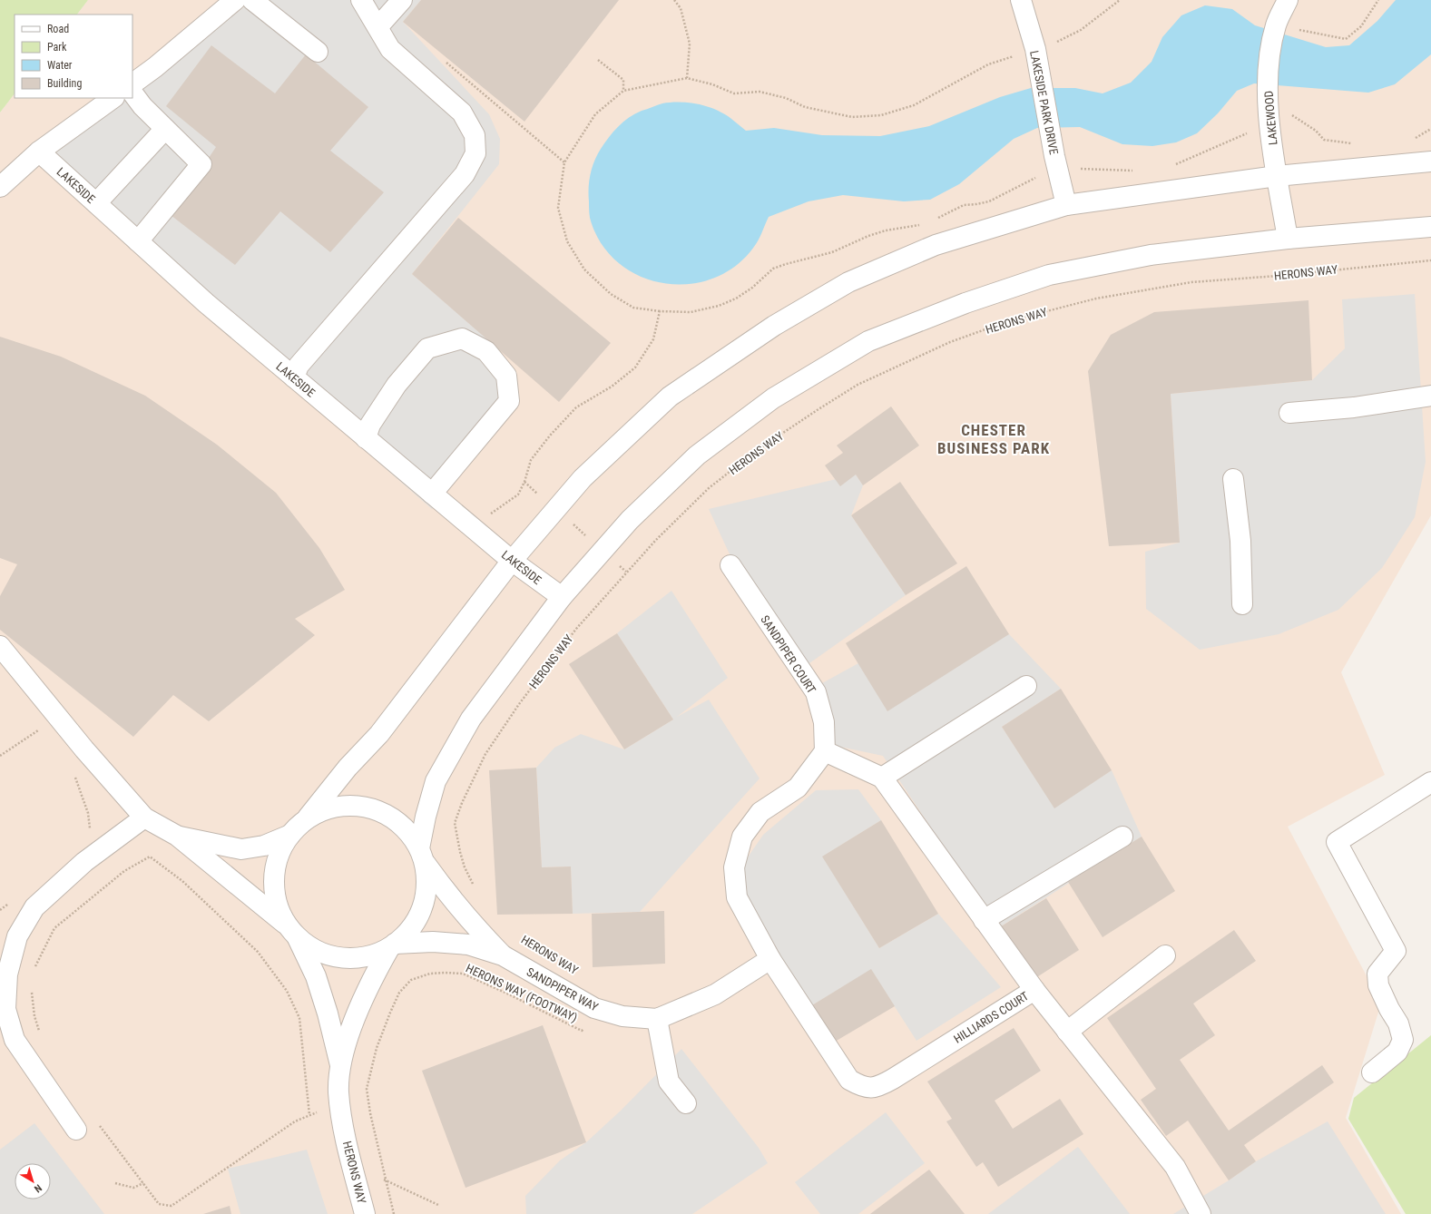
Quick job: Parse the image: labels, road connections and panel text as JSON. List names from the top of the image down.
{
  "streets": {
    "street": [
      "LAKESIDE PARK DRIVE",
      "LAKEWOOD",
      "LAKESIDE",
      "HERONS WAY",
      "SANDPIPER COURT",
      "SANDPIPER WAY",
      "HILLIARDS COURT"
    ],
    "path": ["HERONS WAY (FOOTWAY)"]
  },
  "crossings": [
    ["HERONS WAY", "SANDPIPER WAY"],
    ["SANDPIPER COURT", "HILLIARDS COURT"],
    ["SANDPIPER WAY", "HERONS WAY (FOOTWAY)"],
    ["SANDPIPER WAY", "HILLIARDS COURT"]
  ],
  "districts": ["CHESTER BUSINESS PARK"],
  "legend": [
    "Road",
    "Park",
    "Water",
    "Building"
  ],
  "north": "bottom right"
}
